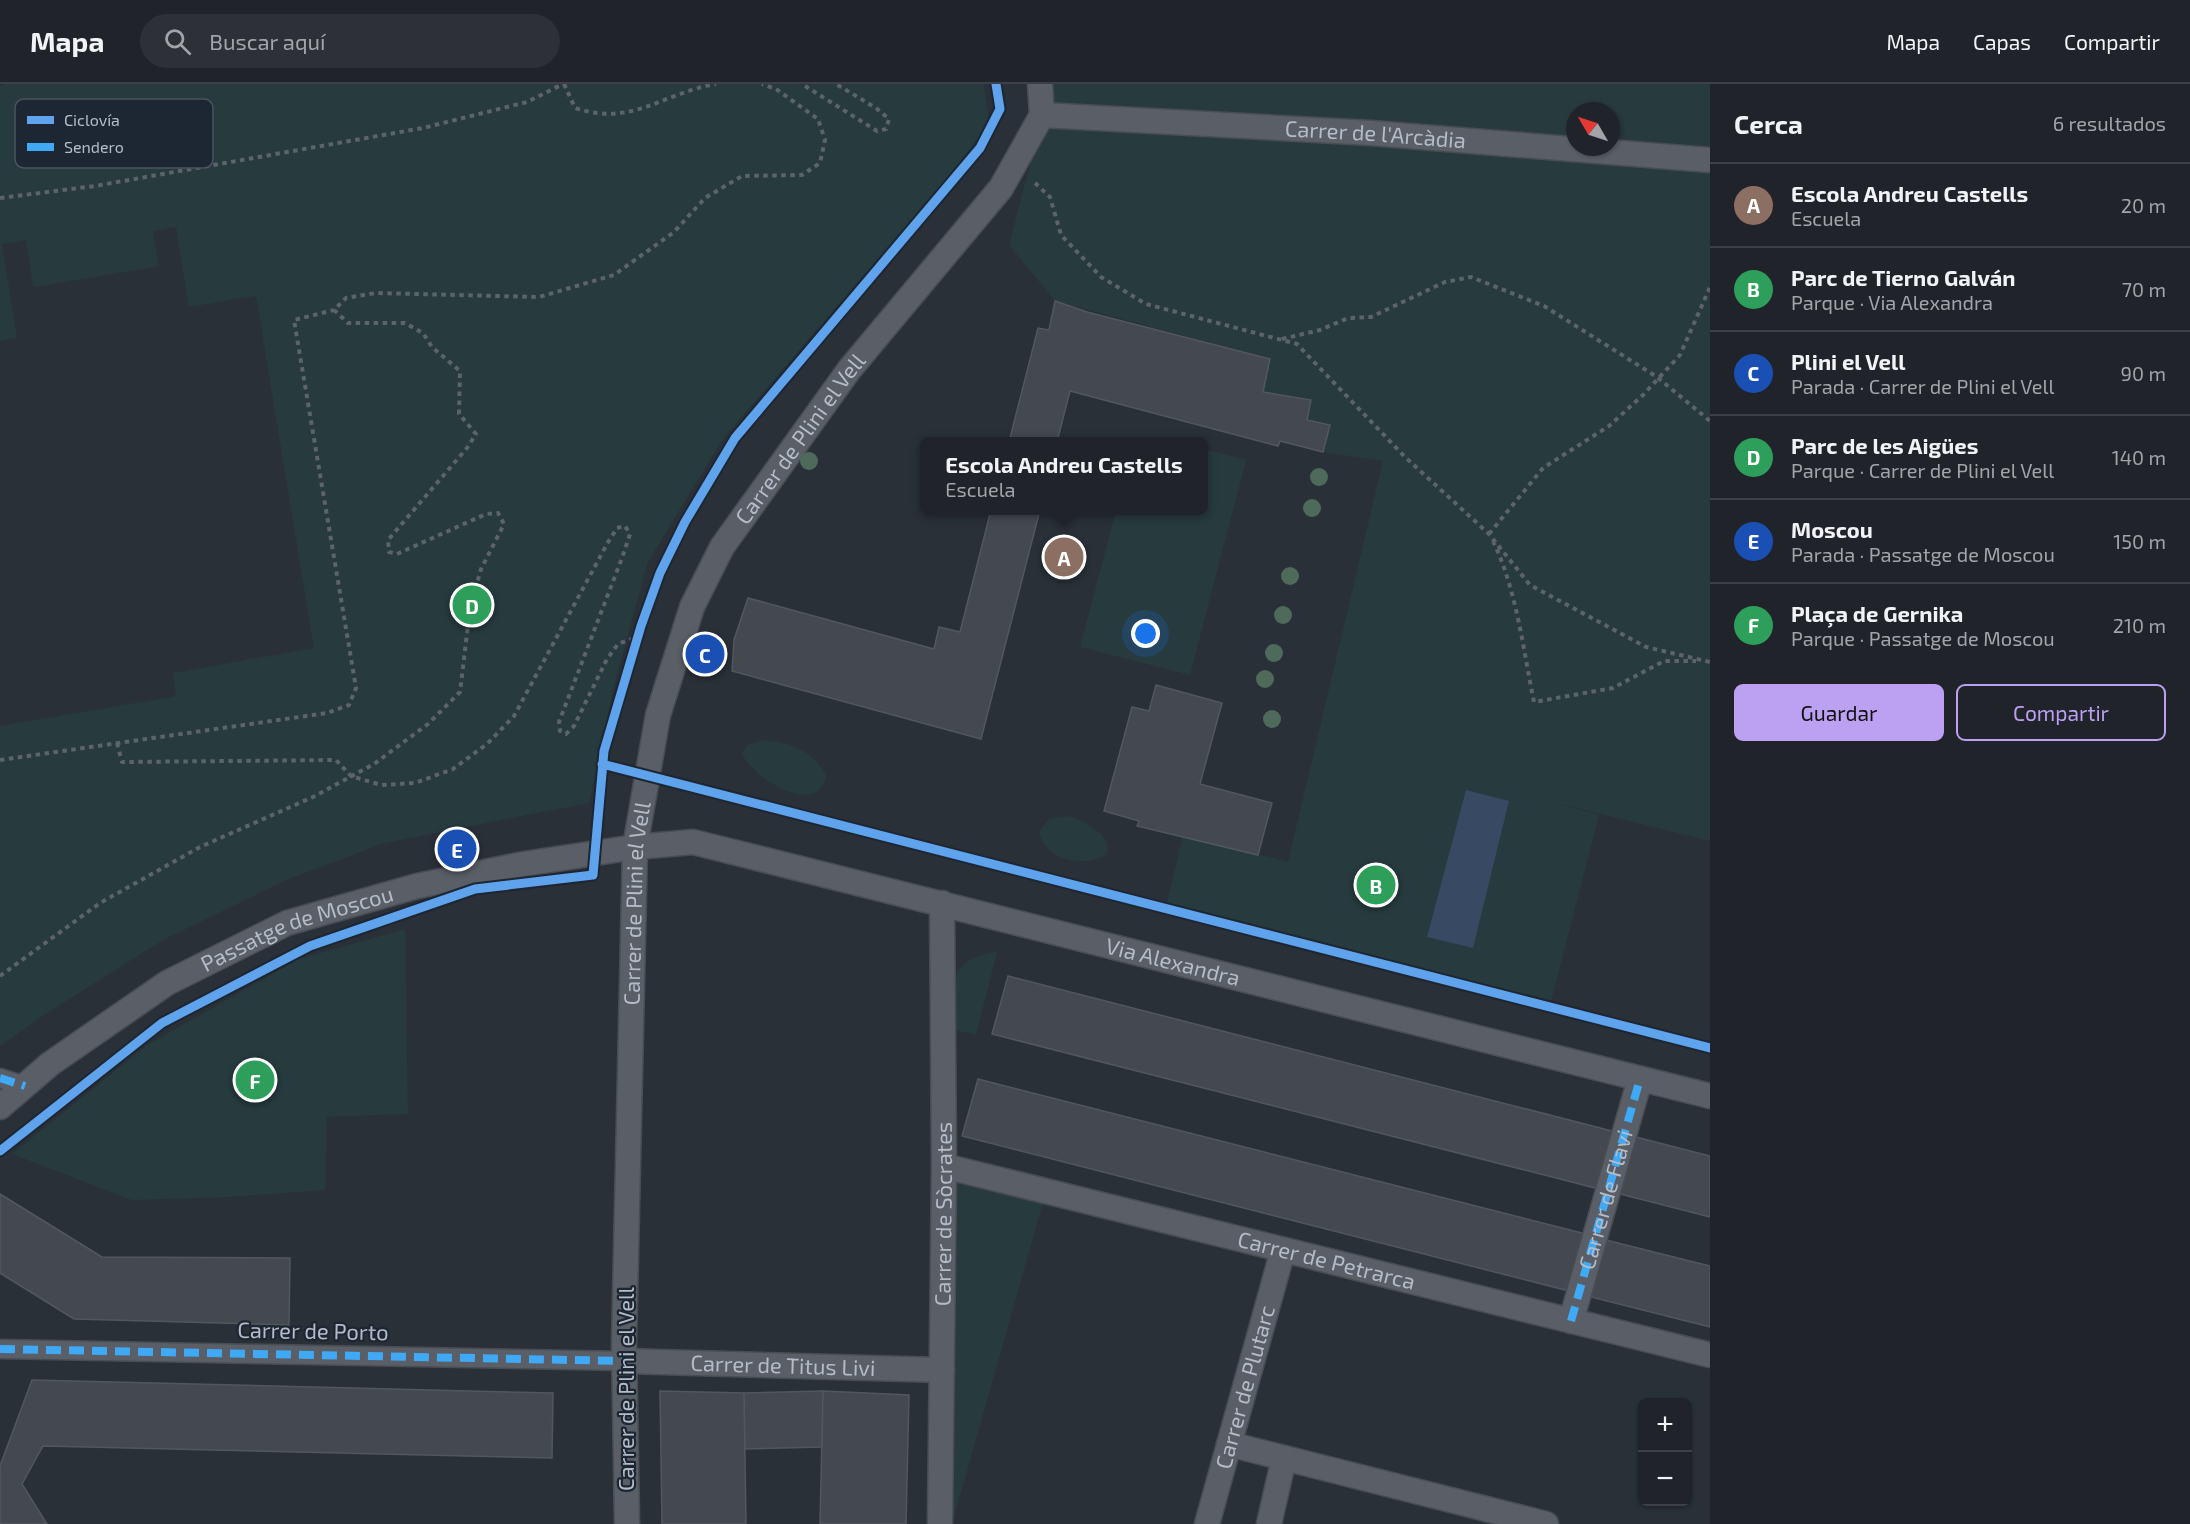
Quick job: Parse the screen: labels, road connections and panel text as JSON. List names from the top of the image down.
{
  "streets": {
    "street": [
      "Carrer de l'Arcàdia",
      "Carrer de Plini el Vell",
      "Passatge de Moscou",
      "Via Alexandra",
      "Carrer de Flavi",
      "Carrer de Sòcrates",
      "Carrer de Petrarca",
      "Carrer de Porto",
      "Carrer de Titus Livi",
      "Carrer de Plutarc"
    ]
  },
  "crossings": [
    ["Carrer de l'Arcàdia", "Carrer de Plini el Vell"],
    ["Carrer de Plini el Vell", "Passatge de Moscou"],
    ["Carrer de Plini el Vell", "Via Alexandra"],
    ["Carrer de Plini el Vell", "Carrer de Porto"],
    ["Carrer de Plini el Vell", "Carrer de Titus Livi"],
    ["Passatge de Moscou", "Via Alexandra"],
    ["Via Alexandra", "Carrer de Flavi"],
    ["Via Alexandra", "Carrer de Sòcrates"],
    ["Carrer de Flavi", "Carrer de Petrarca"],
    ["Carrer de Sòcrates", "Carrer de Petrarca"],
    ["Carrer de Sòcrates", "Carrer de Titus Livi"],
    ["Carrer de Petrarca", "Carrer de Plutarc"],
    ["Carrer de Porto", "Carrer de Titus Livi"]
  ],
  "legend": ["Ciclovía", "Sendero"],
  "north": "top left",
  "page": {
    "header": "Mapa",
    "search": "Buscar aquí",
    "nav": ["Mapa", "Capas", "Compartir"],
    "heading": ["Cerca", "6 resultados"],
    "list": [
      {
        "mark": "A",
        "name": "Escola Andreu Castells",
        "note": "Escuela",
        "value": "20 m"
      },
      {
        "mark": "B",
        "name": "Parc de Tierno Galván",
        "note": "Parque · Via Alexandra",
        "value": "70 m"
      },
      {
        "mark": "C",
        "name": "Plini el Vell",
        "note": "Parada · Carrer de Plini el Vell",
        "value": "90 m"
      },
      {
        "mark": "D",
        "name": "Parc de les Aigües",
        "note": "Parque · Carrer de Plini el Vell",
        "value": "140 m"
      },
      {
        "mark": "E",
        "name": "Moscou",
        "note": "Parada · Passatge de Moscou",
        "value": "150 m"
      },
      {
        "mark": "F",
        "name": "Plaça de Gernika",
        "note": "Parque · Passatge de Moscou",
        "value": "210 m"
      }
    ],
    "popup": ["Escola Andreu Castells", "Escuela"],
    "pins": [
      "A",
      "D",
      "C",
      "E",
      "B",
      "F"
    ],
    "buttons": ["Guardar", "Compartir"],
    "map_buttons": ["+", "−"]
  }
}
